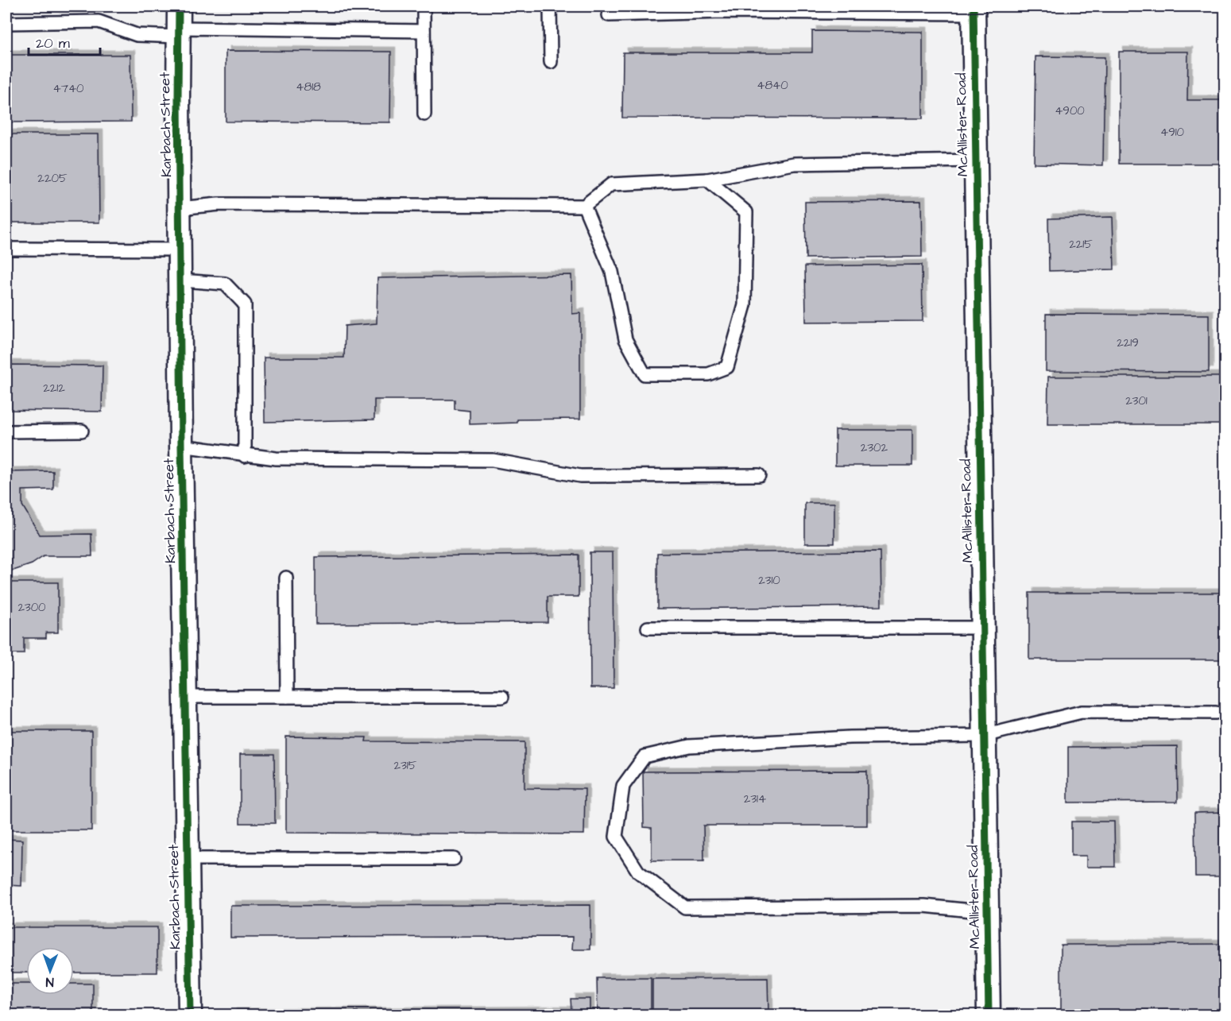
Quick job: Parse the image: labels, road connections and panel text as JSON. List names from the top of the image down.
{
  "streets": {
    "street": ["Karbach Street", "McAllister Road"]
  },
  "house_numbers": [
    "4840",
    "4818",
    "4740",
    "4900",
    "4910",
    "2205",
    "2215",
    "2219",
    "2212",
    "2301",
    "2302",
    "2310",
    "2300",
    "2315",
    "2314"
  ],
  "scale_bar": "20 m",
  "north": "bottom"
}
